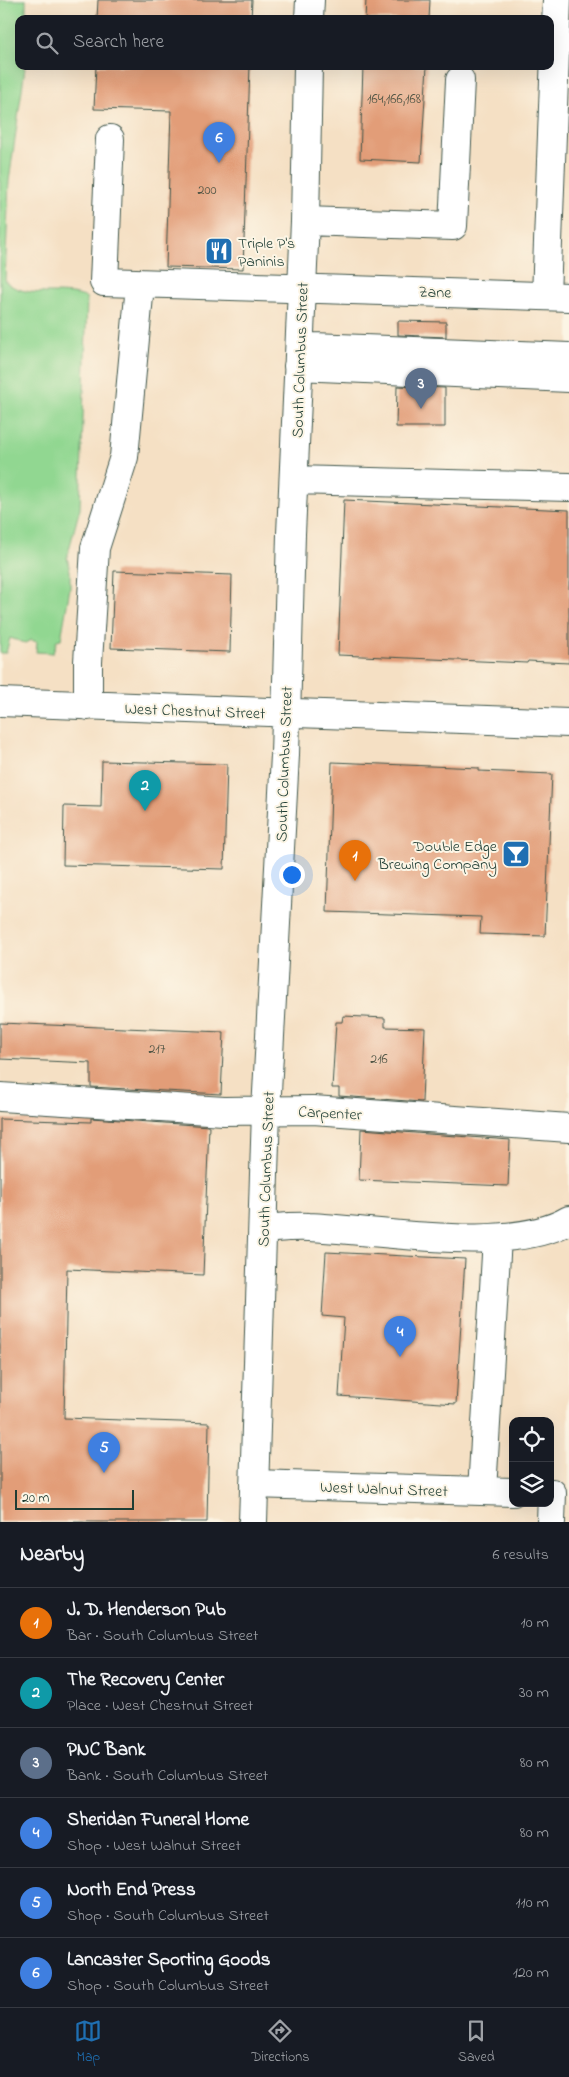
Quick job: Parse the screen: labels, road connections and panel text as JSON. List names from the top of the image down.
{
  "streets": {
    "street": [
      "Zane",
      "South Columbus Street",
      "West Chestnut Street",
      "Carpenter",
      "West Walnut Street"
    ]
  },
  "crossings": [
    ["Zane", "South Columbus Street"],
    ["South Columbus Street", "West Chestnut Street"],
    ["South Columbus Street", "Carpenter"],
    ["South Columbus Street", "West Walnut Street"]
  ],
  "places": {
    "restaurant": ["Triple P's Paninis"],
    "bar": ["Double Edge Brewing Company"]
  },
  "house_numbers": [
    "164,166,168",
    "200",
    "217",
    "216"
  ],
  "scale_bar": "20 m",
  "page": {
    "search": "Search here",
    "pins": [
      "6",
      "3",
      "2",
      "1",
      "4",
      "5"
    ],
    "scale": "20 m",
    "heading": ["Nearby", "6 results"],
    "list": [
      {
        "mark": "1",
        "name": "J. D. Henderson Pub",
        "note": "Bar · South Columbus Street",
        "value": "10 m"
      },
      {
        "mark": "2",
        "name": "The Recovery Center",
        "note": "Place · West Chestnut Street",
        "value": "30 m"
      },
      {
        "mark": "3",
        "name": "PNC Bank",
        "note": "Bank · South Columbus Street",
        "value": "80 m"
      },
      {
        "mark": "4",
        "name": "Sheridan Funeral Home",
        "note": "Shop · West Walnut Street",
        "value": "80 m"
      },
      {
        "mark": "5",
        "name": "North End Press",
        "note": "Shop · South Columbus Street",
        "value": "110 m"
      },
      {
        "mark": "6",
        "name": "Lancaster Sporting Goods",
        "note": "Shop · South Columbus Street",
        "value": "120 m"
      }
    ],
    "nav": ["Map", "Directions", "Saved"]
  }
}
